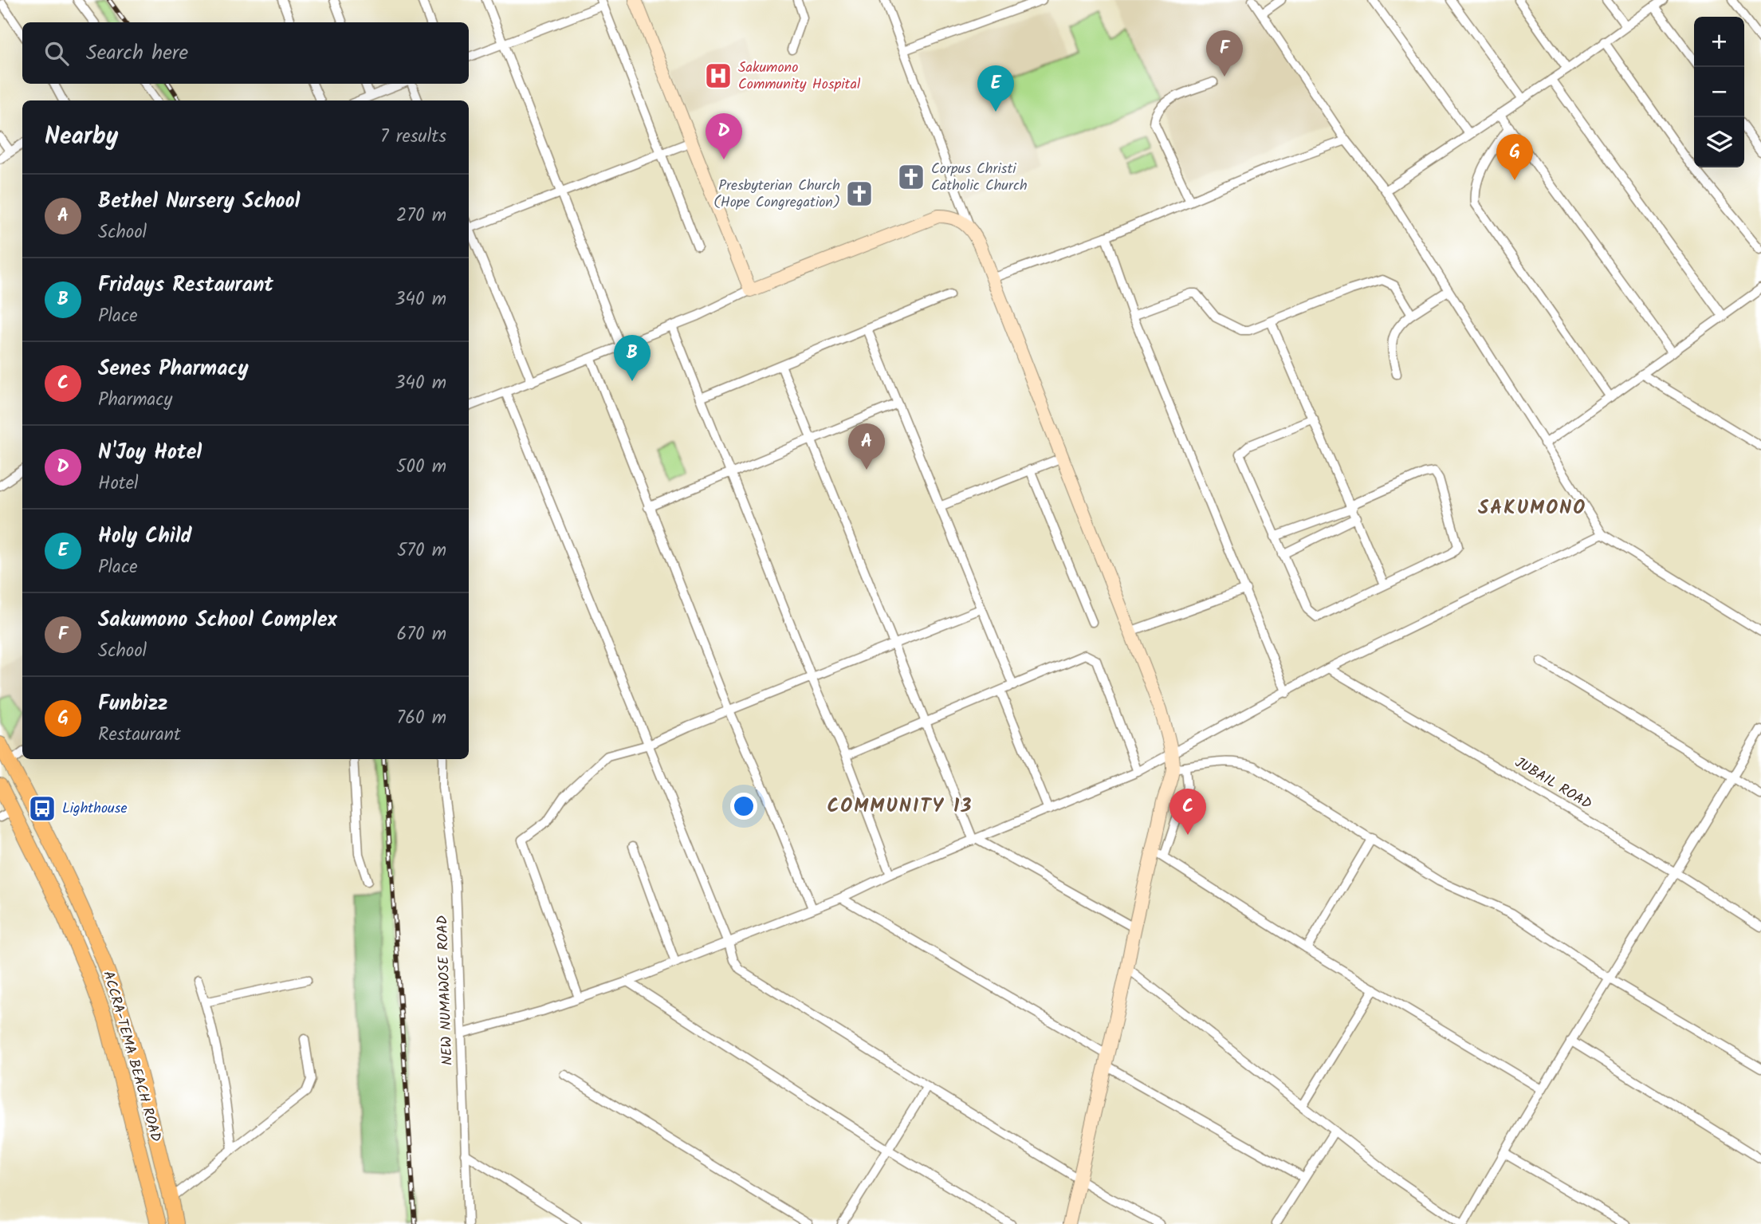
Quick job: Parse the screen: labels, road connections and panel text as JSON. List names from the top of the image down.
{
  "streets": {
    "main road": ["ACCRA-TEMA BEACH ROAD"],
    "street": ["JUBAIL ROAD", "NEW NUMAWOSE ROAD"]
  },
  "districts": ["SAKUMONO", "COMMUNITY 13"],
  "places": {
    "hospital": ["Sakumono Community Hospital"],
    "church": ["Corpus Christi Catholic Church", "Presbyterian Church (Hope Congregation)"],
    "bus stop": ["Lighthouse"]
  },
  "page": {
    "map_buttons": ["+", "−"],
    "search": "Search here",
    "pins": [
      "F",
      "E",
      "D",
      "G",
      "B",
      "A",
      "C"
    ],
    "heading": ["Nearby", "7 results"],
    "list": [
      {
        "mark": "A",
        "name": "Bethel Nursery School",
        "note": "School",
        "value": "270 m"
      },
      {
        "mark": "B",
        "name": "Fridays Restaurant",
        "note": "Place",
        "value": "340 m"
      },
      {
        "mark": "C",
        "name": "Senes Pharmacy",
        "note": "Pharmacy",
        "value": "340 m"
      },
      {
        "mark": "D",
        "name": "N'Joy Hotel",
        "note": "Hotel",
        "value": "500 m"
      },
      {
        "mark": "E",
        "name": "Holy Child",
        "note": "Place",
        "value": "570 m"
      },
      {
        "mark": "F",
        "name": "Sakumono School Complex",
        "note": "School",
        "value": "670 m"
      },
      {
        "mark": "G",
        "name": "Funbizz",
        "note": "Restaurant",
        "value": "760 m"
      }
    ]
  }
}
